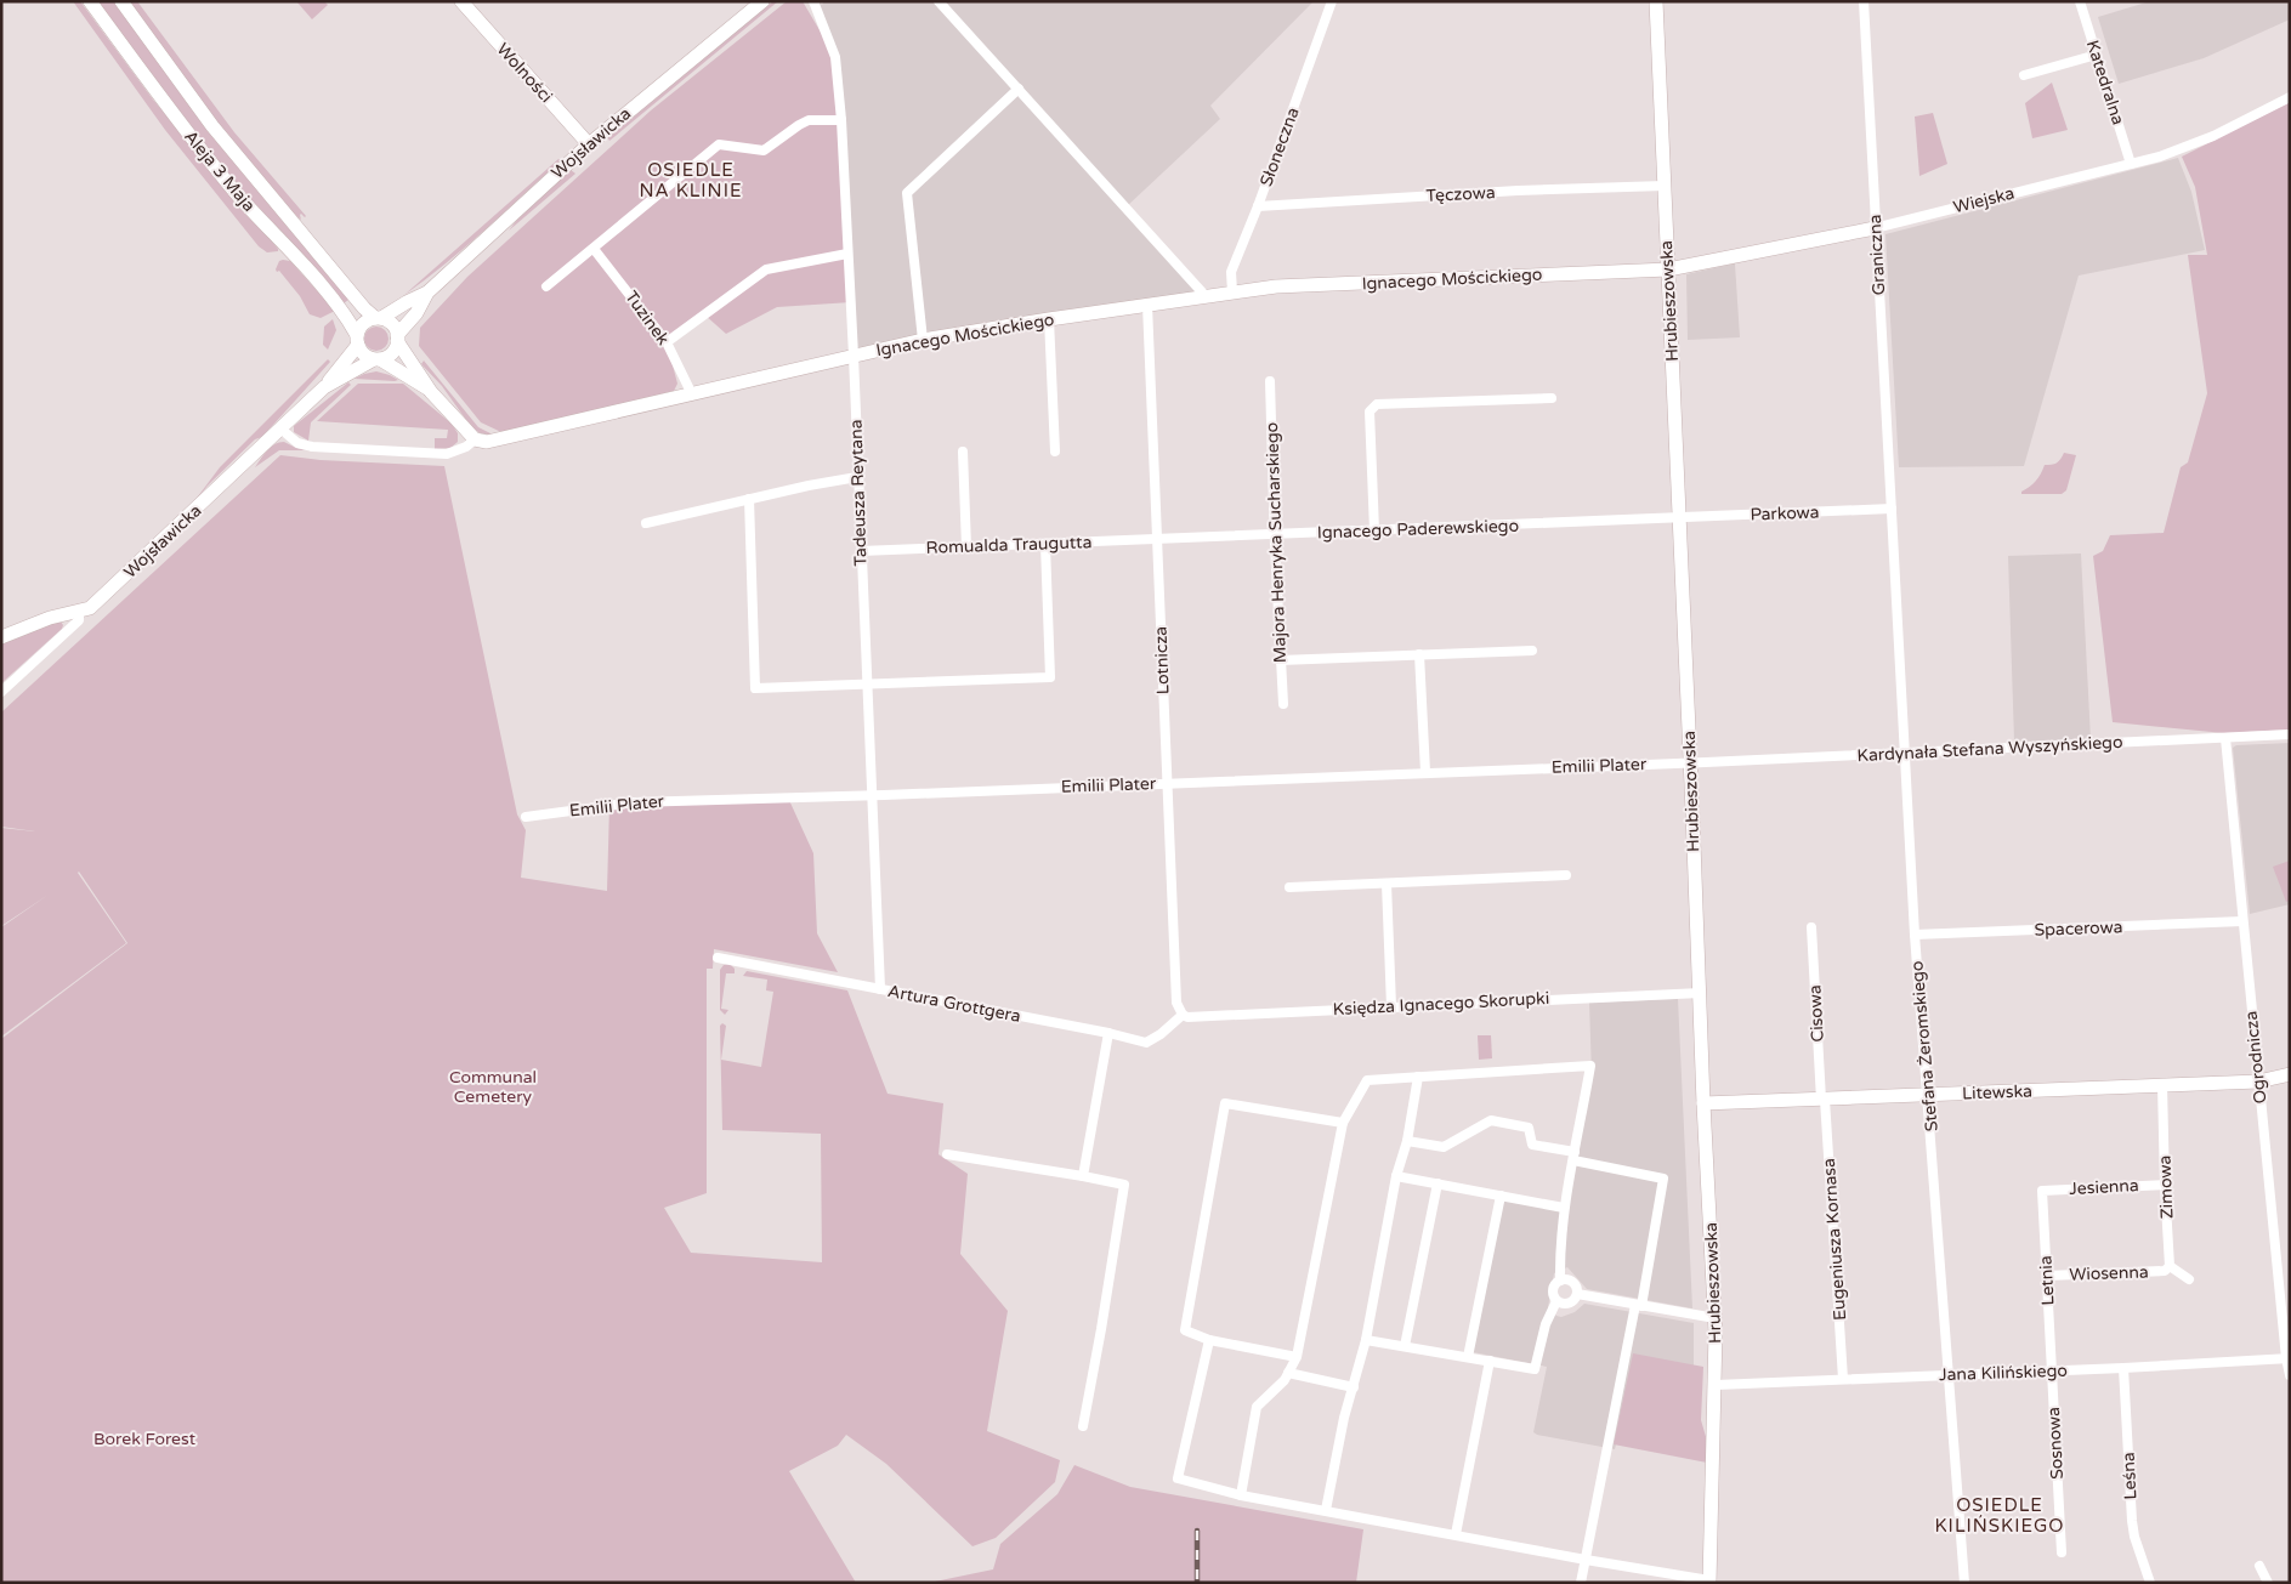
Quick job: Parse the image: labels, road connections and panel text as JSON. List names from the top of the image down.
{
  "streets": {
    "street": [
      "Wolności",
      "Katedralna",
      "Wojsławicka",
      "Słoneczna",
      "Aleja 3 Maja",
      "Tęczowa",
      "Wiejska",
      "Graniczna",
      "Ignacego Mościckiego",
      "Hrubieszowska",
      "Tuzinek",
      "Tadeusza Reytana",
      "Parkowa",
      "Ignacego Paderewskiego",
      "Majora Henryka Sucharskiego",
      "Romualda Traugutta",
      "Lotnicza",
      "Kardynała Stefana Wyszyńskiego",
      "Emilii Plater",
      "Spacerowa",
      "Artura Grottgera",
      "Księdza Ignacego Skorupki",
      "Cisowa",
      "Stefana Żeromskiego",
      "Ogrodnicza",
      "Litewska",
      "Jesienna",
      "Zimowa",
      "Eugeniusza Kornasa",
      "Wiosenna",
      "Letnia",
      "Jana Kilińskiego",
      "Sosnowa",
      "Leśna"
    ]
  },
  "crossings": [
    ["Wolności", "Wojsławicka"],
    ["Katedralna", "Wiejska"],
    ["Wojsławicka", "Aleja 3 Maja"],
    ["Słoneczna", "Tęczowa"],
    ["Słoneczna", "Ignacego Mościckiego"],
    ["Tęczowa", "Hrubieszowska"],
    ["Wiejska", "Graniczna"],
    ["Wiejska", "Ignacego Mościckiego"],
    ["Wiejska", "Hrubieszowska"],
    ["Graniczna", "Parkowa"],
    ["Graniczna", "Stefana Żeromskiego"],
    ["Ignacego Mościckiego", "Hrubieszowska"],
    ["Ignacego Mościckiego", "Tuzinek"],
    ["Ignacego Mościckiego", "Tadeusza Reytana"],
    ["Ignacego Mościckiego", "Lotnicza"],
    ["Hrubieszowska", "Parkowa"],
    ["Hrubieszowska", "Ignacego Paderewskiego"],
    ["Hrubieszowska", "Kardynała Stefana Wyszyńskiego"],
    ["Hrubieszowska", "Emilii Plater"],
    ["Hrubieszowska", "Księdza Ignacego Skorupki"],
    ["Hrubieszowska", "Litewska"],
    ["Hrubieszowska", "Jana Kilińskiego"],
    ["Tadeusza Reytana", "Romualda Traugutta"],
    ["Tadeusza Reytana", "Emilii Plater"],
    ["Tadeusza Reytana", "Artura Grottgera"],
    ["Parkowa", "Ignacego Paderewskiego"],
    ["Parkowa", "Stefana Żeromskiego"],
    ["Ignacego Paderewskiego", "Majora Henryka Sucharskiego"],
    ["Ignacego Paderewskiego", "Romualda Traugutta"],
    ["Ignacego Paderewskiego", "Lotnicza"],
    ["Romualda Traugutta", "Lotnicza"],
    ["Lotnicza", "Emilii Plater"],
    ["Lotnicza", "Artura Grottgera"],
    ["Lotnicza", "Księdza Ignacego Skorupki"],
    ["Kardynała Stefana Wyszyńskiego", "Emilii Plater"],
    ["Kardynała Stefana Wyszyńskiego", "Stefana Żeromskiego"],
    ["Kardynała Stefana Wyszyńskiego", "Ogrodnicza"],
    ["Spacerowa", "Stefana Żeromskiego"],
    ["Spacerowa", "Ogrodnicza"],
    ["Artura Grottgera", "Księdza Ignacego Skorupki"],
    ["Cisowa", "Litewska"],
    ["Cisowa", "Eugeniusza Kornasa"],
    ["Stefana Żeromskiego", "Litewska"],
    ["Stefana Żeromskiego", "Jana Kilińskiego"],
    ["Ogrodnicza", "Litewska"],
    ["Ogrodnicza", "Jana Kilińskiego"],
    ["Litewska", "Zimowa"],
    ["Litewska", "Eugeniusza Kornasa"],
    ["Jesienna", "Zimowa"],
    ["Jesienna", "Letnia"],
    ["Zimowa", "Wiosenna"],
    ["Eugeniusza Kornasa", "Jana Kilińskiego"],
    ["Wiosenna", "Letnia"],
    ["Letnia", "Jana Kilińskiego"],
    ["Letnia", "Sosnowa"],
    ["Jana Kilińskiego", "Sosnowa"],
    ["Jana Kilińskiego", "Leśna"]
  ],
  "districts": ["OSIEDLE NA KLINIE", "OSIEDLE KILIŃSKIEGO"],
  "parks": ["Communal Cemetery", "Borek Forest"]
}
